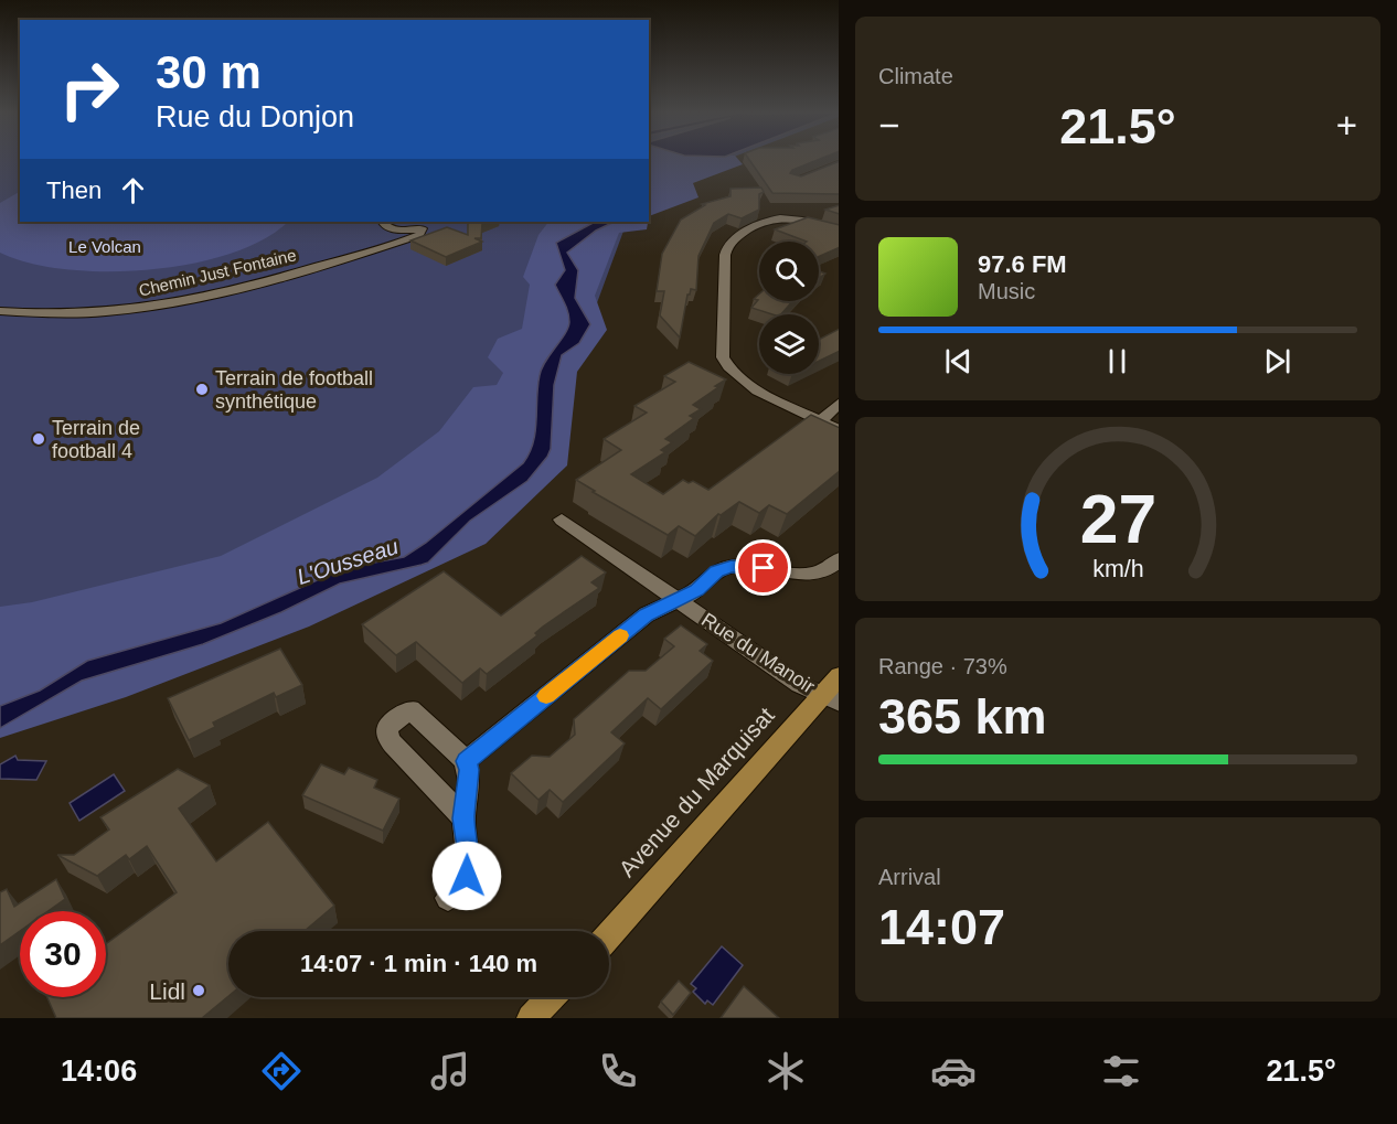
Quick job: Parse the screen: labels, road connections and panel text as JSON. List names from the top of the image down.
{
  "streets": {
    "main road": ["Avenue du Marquisat"],
    "street": ["Chemin Just Fontaine", "Rue du Manoir"]
  },
  "crossings": [
    ["Rue du Manoir", "Avenue du Marquisat"]
  ],
  "water": ["L'Ousseau"],
  "parks": ["Le Volcan"],
  "places": ["Terrain de football synthétique", "Terrain de football 4", "Lidl"],
  "page": {
    "tile": [
      "Climate",
      ["Range · 73%", "365 km"],
      ["Arrival", "14:07"]
    ],
    "turn": ["30 m", "Rue du Donjon"],
    "heat": ["−", "21.5°", "+"],
    "then": "Then",
    "song": ["97.6 FM", "Music"],
    "limit": "30",
    "trip": "14:07 · 1 min · 140 m",
    "tabs": ["14:06", "21.5°"],
    "gauge": ["27", "km/h"]
  }
}
